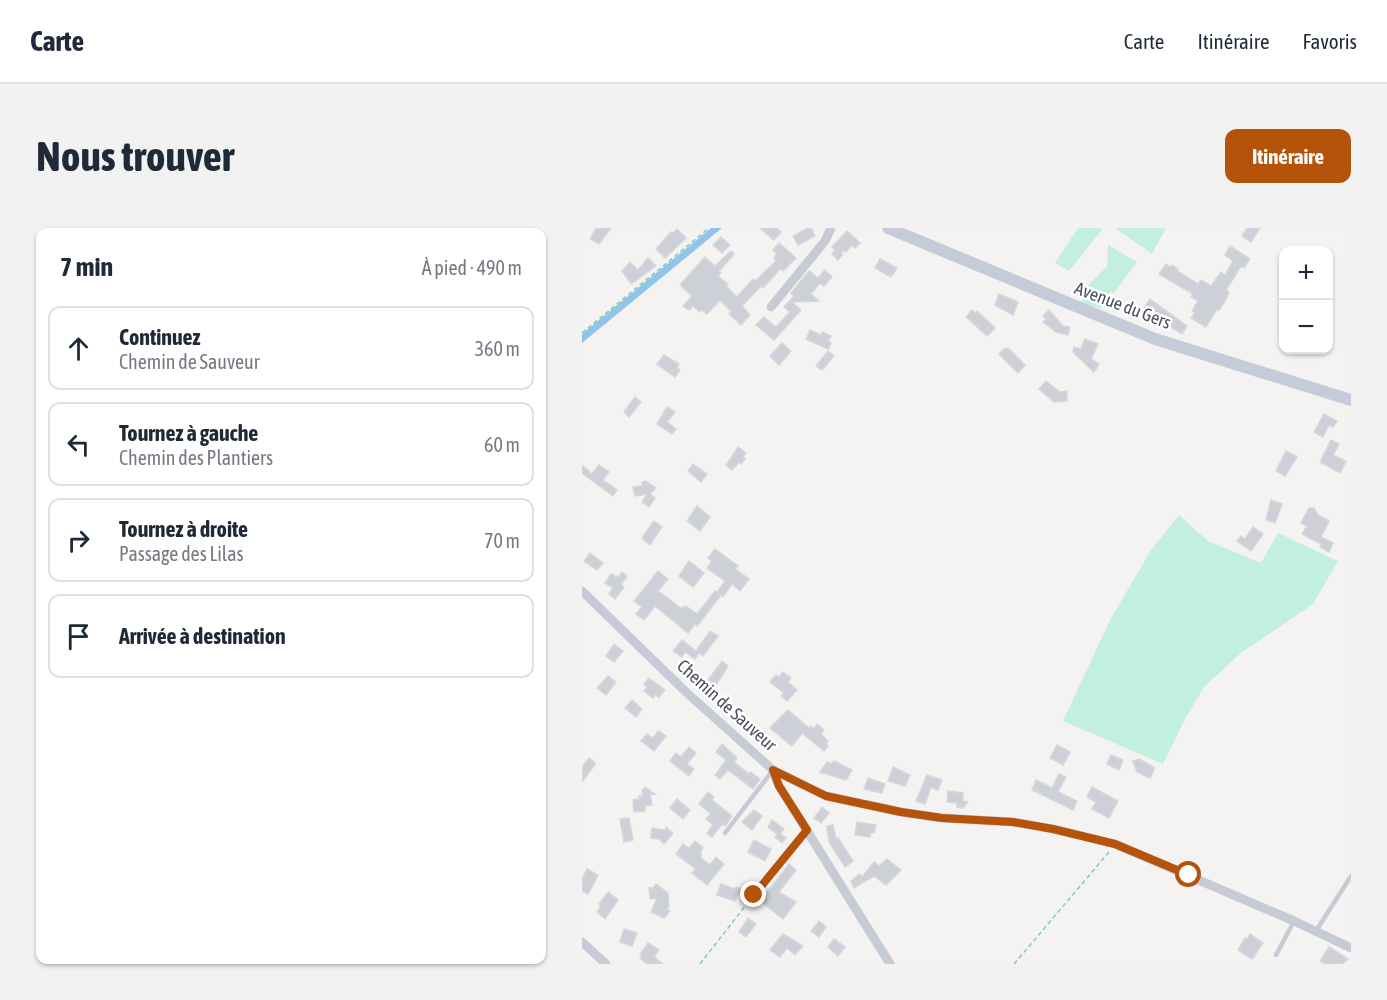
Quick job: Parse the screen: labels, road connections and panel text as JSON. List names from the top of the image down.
{
  "streets": {
    "main road": ["Avenue du Gers"],
    "street": ["Chemin de Sauveur"]
  },
  "page": {
    "header": "Carte",
    "nav": ["Carte", "Itinéraire", "Favoris"],
    "buttons": "Itinéraire",
    "title": "Nous trouver",
    "heading": ["7 min", "À pied · 490 m"],
    "map_buttons": ["+", "−"],
    "list": [
      ["Continuez", "Chemin de Sauveur", "360 m"],
      ["Tournez à gauche", "Chemin des Plantiers", "60 m"],
      ["Tournez à droite", "Passage des Lilas", "70 m"],
      "Arrivée à destination"
    ]
  }
}
